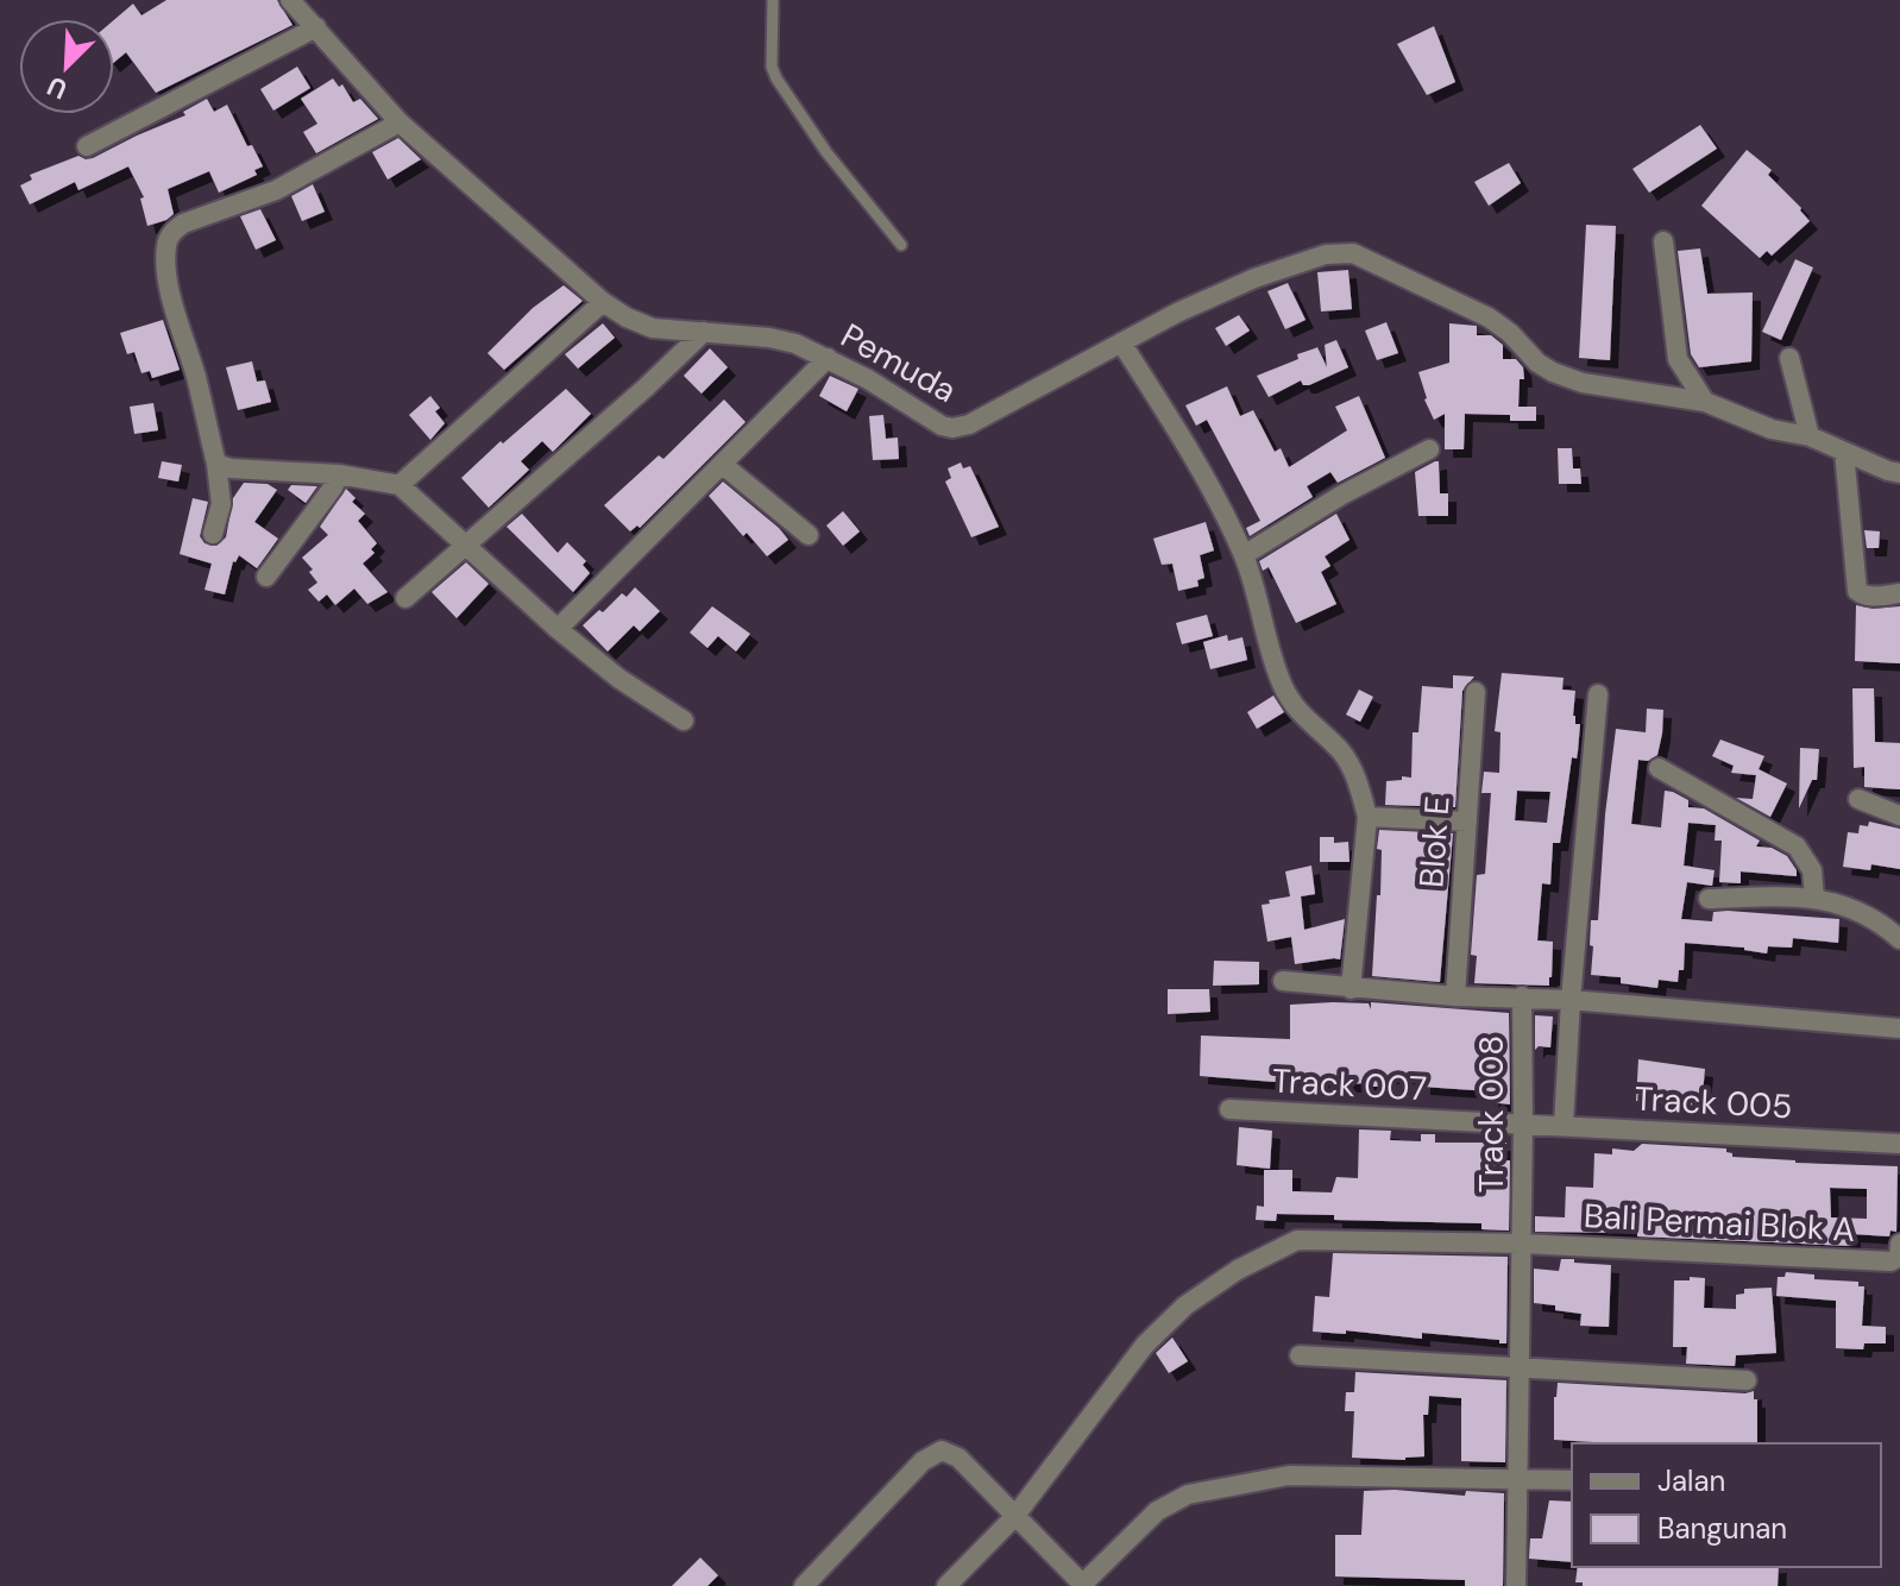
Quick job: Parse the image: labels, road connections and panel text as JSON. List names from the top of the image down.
{
  "streets": {
    "street": [
      "Pemuda",
      "Blok E",
      "Track 007",
      "Track 005",
      "Track 008",
      "Bali Permai Blok A"
    ]
  },
  "crossings": [
    ["Track 007", "Track 005"],
    ["Track 007", "Track 008"],
    ["Track 005", "Track 008"],
    ["Track 008", "Bali Permai Blok A"]
  ],
  "legend": ["Jalan", "Bangunan"],
  "north": "bottom left"
}
